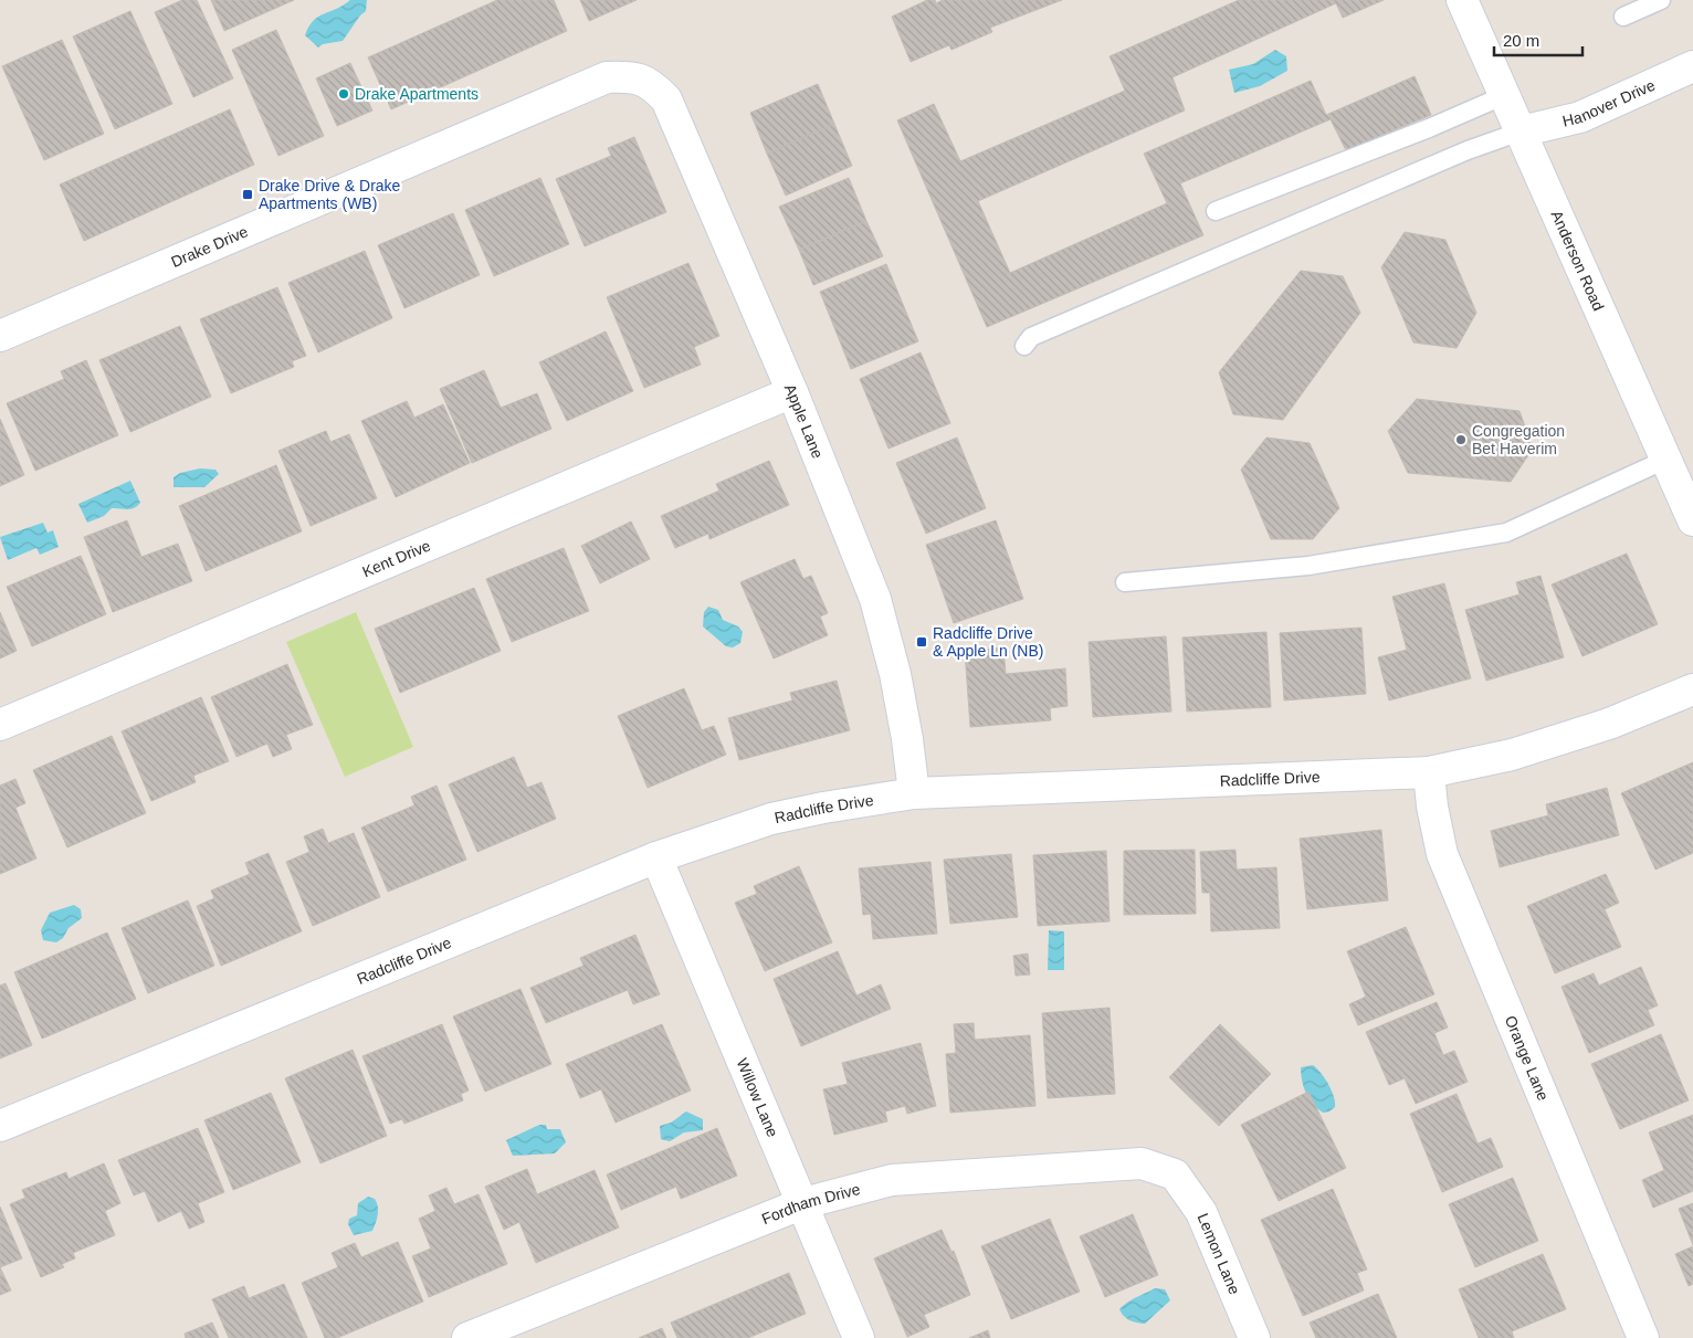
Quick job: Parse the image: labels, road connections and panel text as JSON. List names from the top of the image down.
{
  "streets": {
    "street": [
      "Hanover Drive",
      "Drake Drive",
      "Anderson Road",
      "Apple Lane",
      "Kent Drive",
      "Radcliffe Drive",
      "Orange Lane",
      "Willow Lane",
      "Fordham Drive",
      "Lemon Lane"
    ]
  },
  "crossings": [
    ["Hanover Drive", "Anderson Road"],
    ["Drake Drive", "Apple Lane"],
    ["Apple Lane", "Kent Drive"],
    ["Apple Lane", "Radcliffe Drive"],
    ["Radcliffe Drive", "Orange Lane"],
    ["Radcliffe Drive", "Willow Lane"],
    ["Willow Lane", "Fordham Drive"],
    ["Fordham Drive", "Lemon Lane"]
  ],
  "places": {
    "other": ["Drake Apartments", "Congregation Bet Haverim"],
    "transit": ["Drake Drive & Drake Apartments (WB)", "Radcliffe Drive & Apple Ln (NB)"]
  },
  "scale_bar": "20 m"
}
